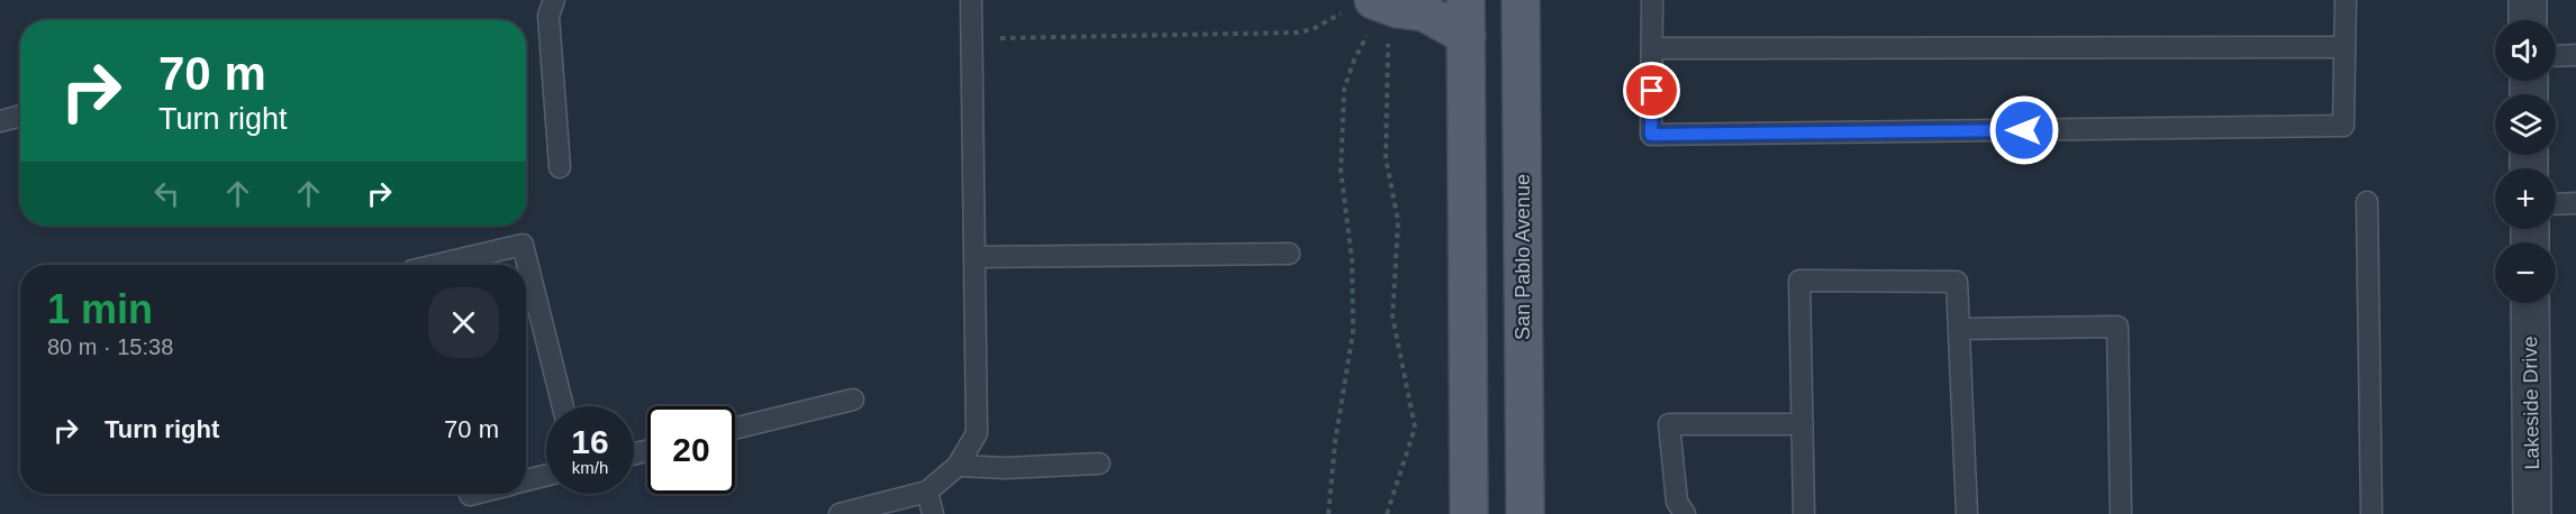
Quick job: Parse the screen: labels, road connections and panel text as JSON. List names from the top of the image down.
{
  "streets": {
    "main road": ["San Pablo Avenue"],
    "street": ["Lakeside Drive"]
  },
  "page": {
    "map_buttons": ["+", "−"],
    "turn": ["70 m", "Turn right"],
    "heading": ["1 min", "80 m · 15:38"],
    "list": [
      {
        "name": "Turn right",
        "value": "70 m"
      }
    ],
    "speed": "16 km/h",
    "limit": "20"
  }
}
